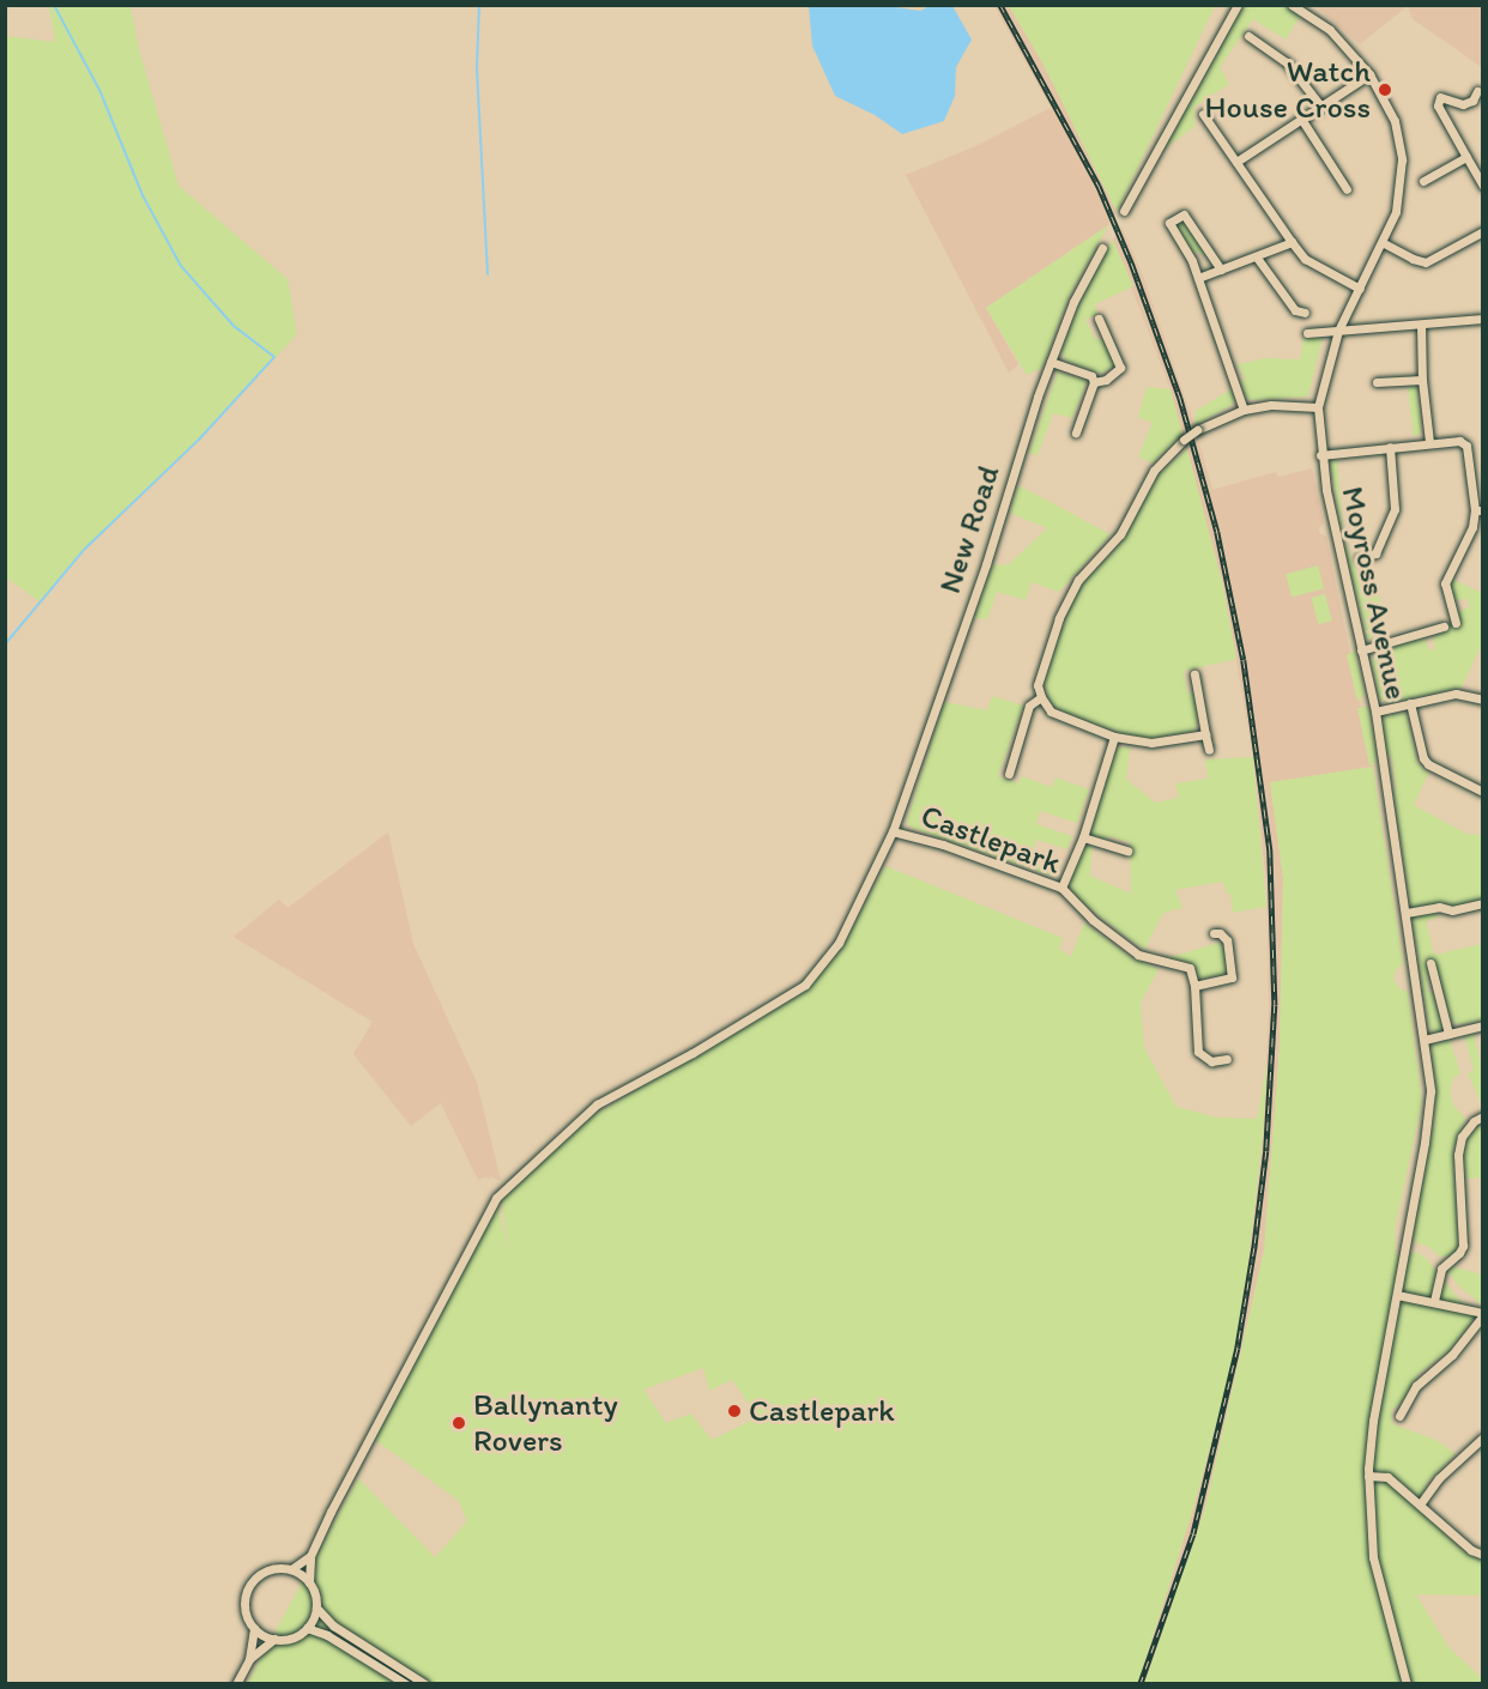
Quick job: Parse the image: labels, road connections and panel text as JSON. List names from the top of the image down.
{
  "streets": {
    "street": ["New Road", "Moyross Avenue", "Castlepark"]
  },
  "crossings": [
    ["New Road", "Castlepark"]
  ],
  "places": ["Watch House Cross", "Castlepark", "Ballynanty Rovers"]
}
